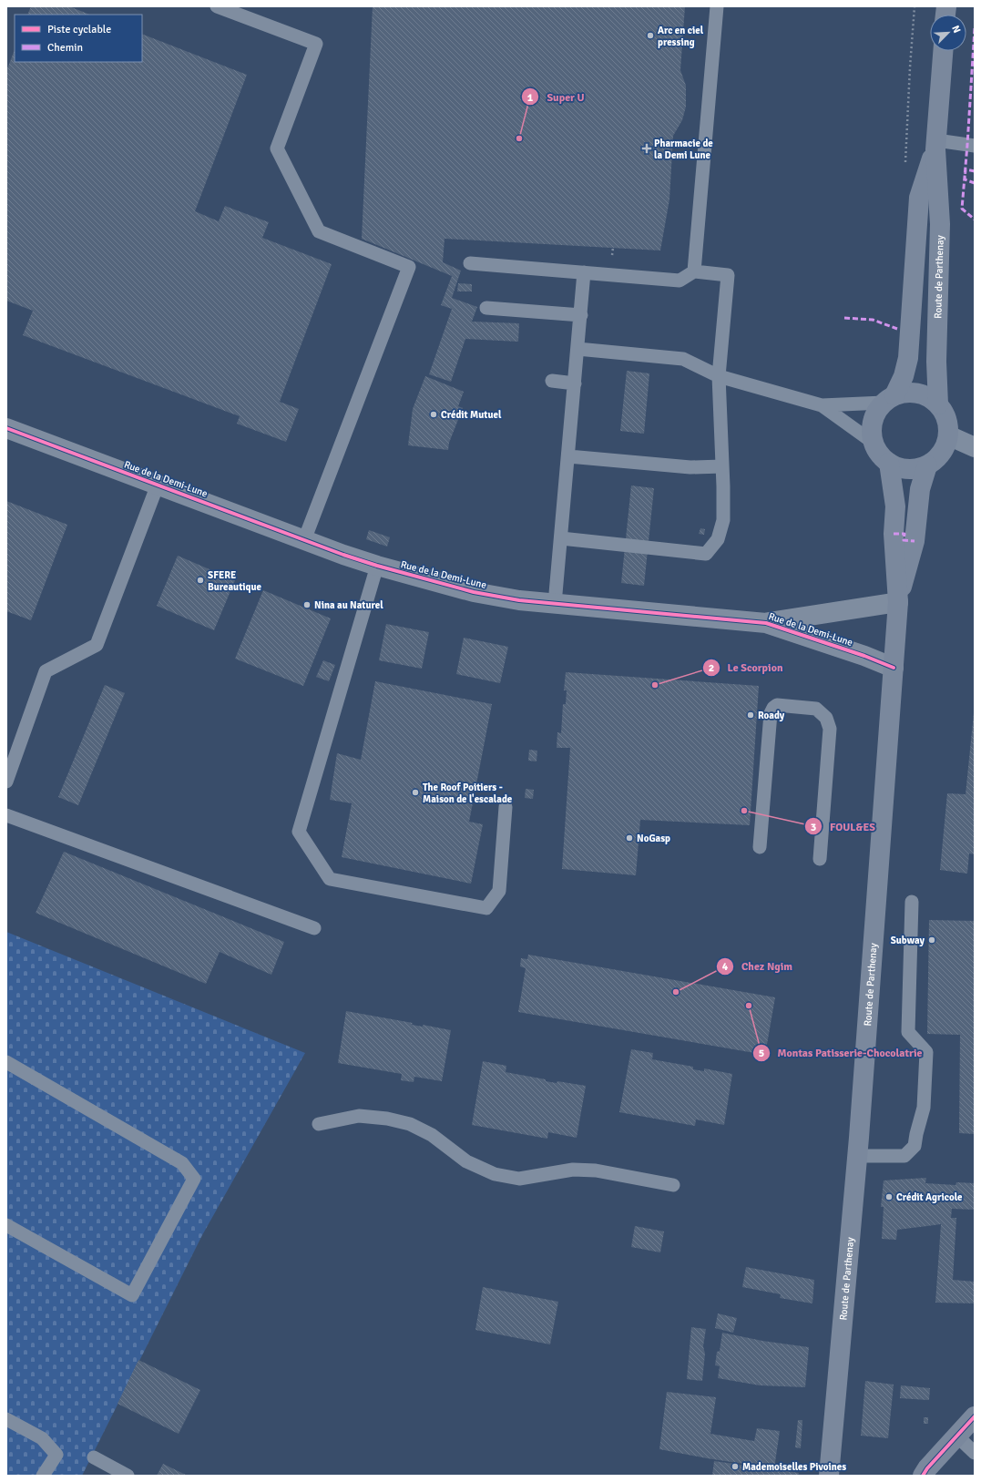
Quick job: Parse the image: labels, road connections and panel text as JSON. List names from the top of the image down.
{
  "streets": {
    "main road": ["Route de Parthenay"],
    "street": ["Rue de la Demi-Lune"]
  },
  "crossings": [
    ["Route de Parthenay", "Rue de la Demi-Lune"]
  ],
  "places": {
    "other": [
      "Arc en ciel pressing",
      "Super U",
      "Crédit Mutuel",
      "SFERE Bureautique",
      "Nina au Naturel",
      "Le Scorpion",
      "Roady",
      "The Roof Poitiers - Maison de l'escalade",
      "FOUL&ES",
      "NoGasp",
      "Subway",
      "Chez Ngim",
      "Montas Patisserie-Chocolatrie",
      "Crédit Agricole",
      "Mademoiselles Pivoines"
    ],
    "health": ["Pharmacie de la Demi Lune"]
  },
  "legend": ["Piste cyclable", "Chemin"],
  "north": "top right"
}
